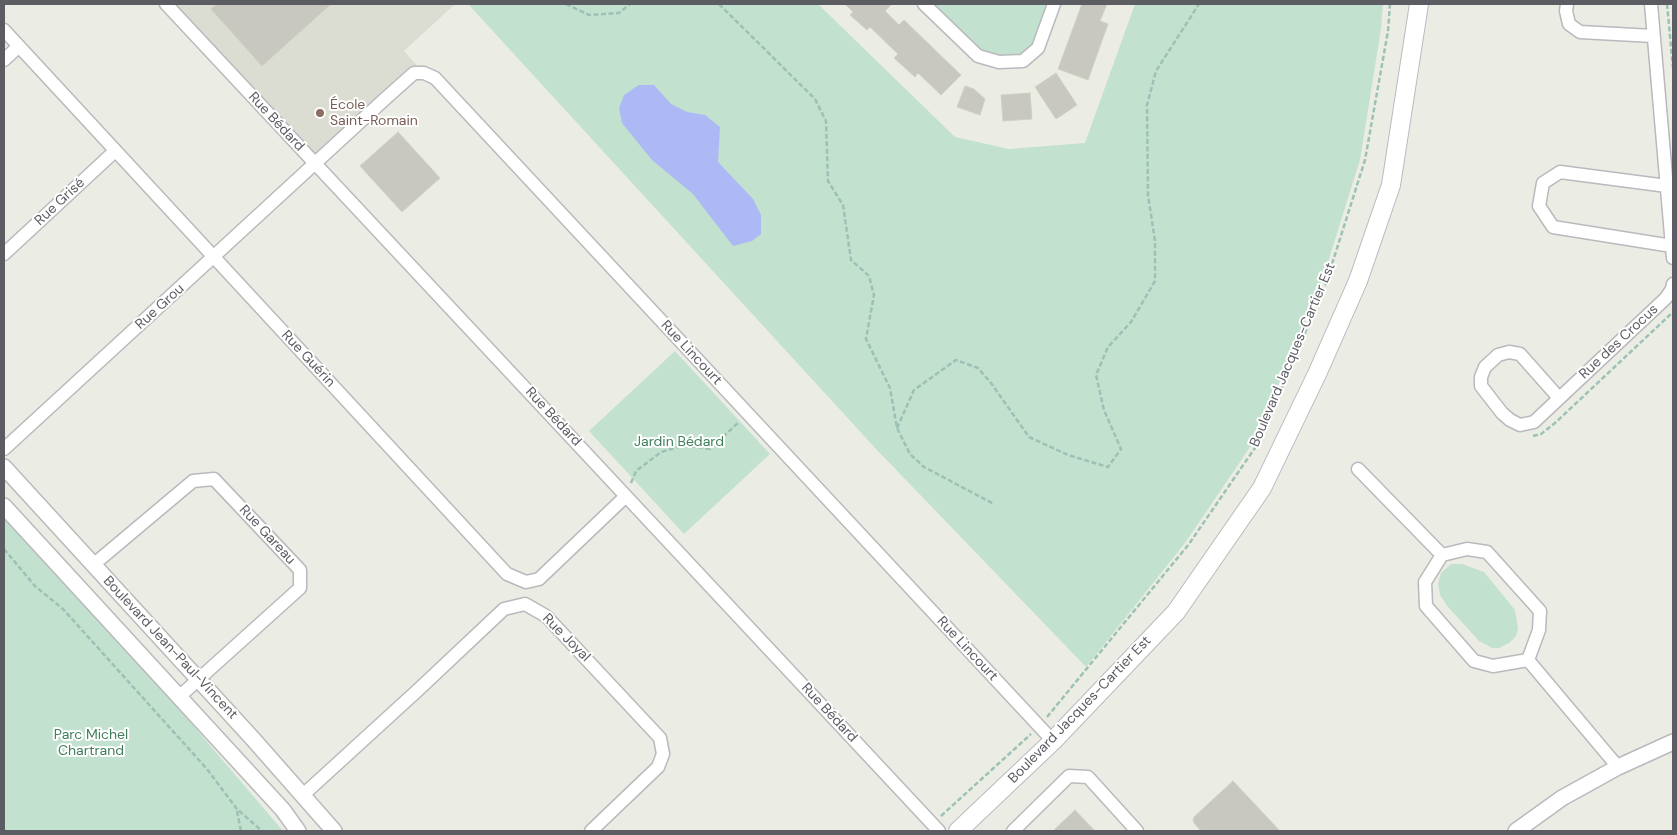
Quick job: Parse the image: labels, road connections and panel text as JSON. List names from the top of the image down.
{
  "streets": {
    "main road": ["Boulevard Jacques-Cartier Est"],
    "street": [
      "Rue Bédard",
      "Rue Grisé",
      "Rue Grou",
      "Rue des Crocus",
      "Rue Lincourt",
      "Rue Guérin",
      "Rue Gareau",
      "Rue Joyal",
      "Boulevard Jean-Paul-Vincent"
    ]
  },
  "crossings": [
    ["Rue Bédard", "Rue Grou"],
    ["Rue Bédard", "Rue Lincourt"],
    ["Rue Bédard", "Boulevard Jacques-Cartier Est"],
    ["Rue Bédard", "Rue Guérin"],
    ["Rue Grisé", "Rue Guérin"],
    ["Rue Grou", "Rue Lincourt"],
    ["Rue Grou", "Rue Guérin"],
    ["Rue Lincourt", "Boulevard Jacques-Cartier Est"],
    ["Rue Gareau", "Boulevard Jean-Paul-Vincent"],
    ["Rue Joyal", "Boulevard Jean-Paul-Vincent"]
  ],
  "parks": ["Jardin Bédard", "Parc Michel Chartrand"],
  "places": ["École Saint-Romain"]
}
